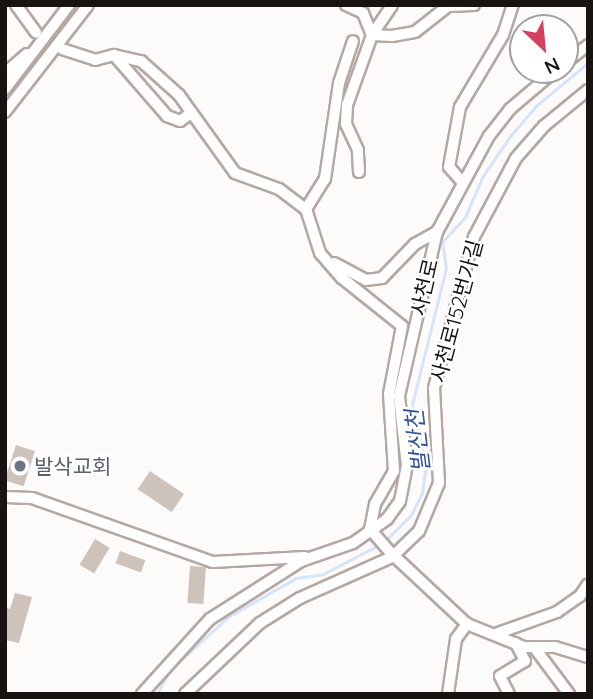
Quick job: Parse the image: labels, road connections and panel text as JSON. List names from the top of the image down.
{
  "streets": {
    "street": ["사천로", "사천로152번가길"]
  },
  "water": ["발산천"],
  "places": ["발삭교회"],
  "north": "bottom right"
}
